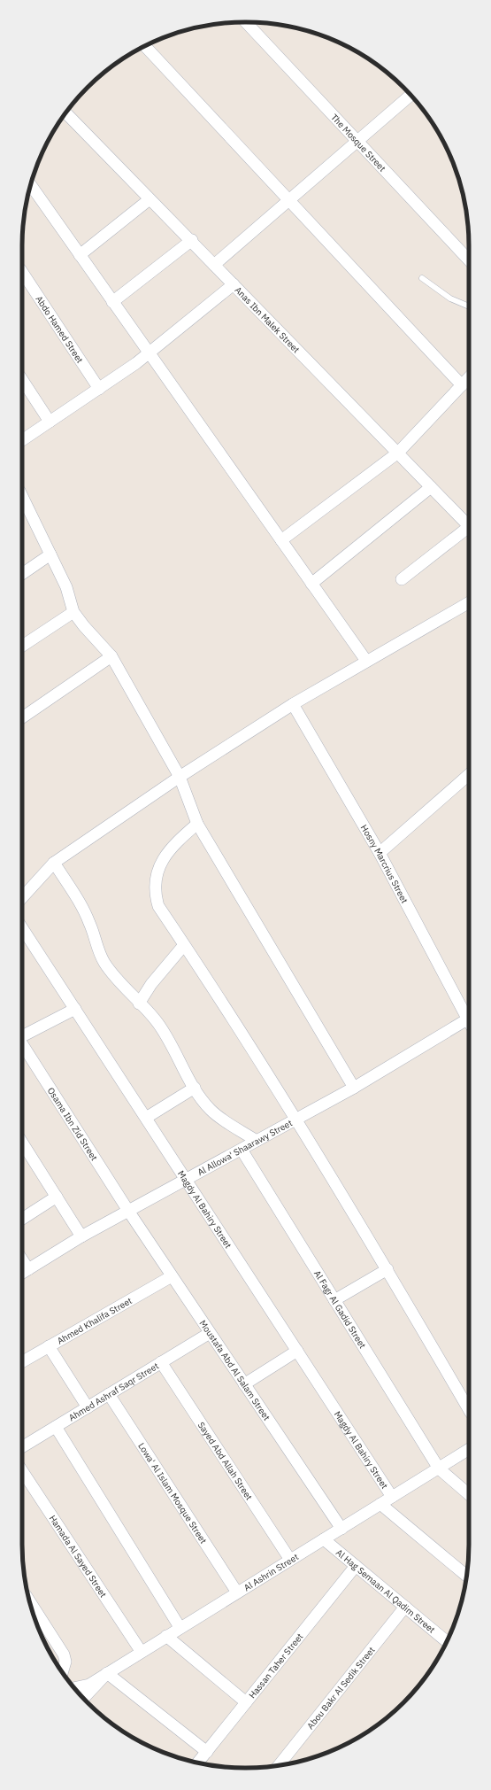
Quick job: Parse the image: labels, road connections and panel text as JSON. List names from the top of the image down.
{
  "streets": {
    "street": [
      "The Mosque Street",
      "Anas Ibn Malek Street",
      "Abdo Hamed Street",
      "Hosny Marcrius Street",
      "Osama Ibn Zid Street",
      "Al Allowa' Shaarawy Street",
      "Magdy Al Bahiry Street",
      "Al Fagr Al Gadid Street",
      "Ahmed Khalifa Street",
      "Moustafa Abd Al Salam Street",
      "Ahmed Ashraf Saqr Street",
      "Sayed Abd Allah Street",
      "Lowa' Al Islam Mosque Street",
      "Hamada Al Sayed Street",
      "Al Ashrin Street",
      "Al Hag Semaan Al Qadim Street",
      "Hassan Taher Street",
      "Abou Bakr Al Sedik Street"
    ]
  },
  "crossings": [
    ["Osama Ibn Zid Street", "Al Allowa' Shaarawy Street"],
    ["Osama Ibn Zid Street", "Moustafa Abd Al Salam Street"],
    ["Al Allowa' Shaarawy Street", "Magdy Al Bahiry Street"],
    ["Al Allowa' Shaarawy Street", "Al Fagr Al Gadid Street"],
    ["Al Allowa' Shaarawy Street", "Moustafa Abd Al Salam Street"],
    ["Magdy Al Bahiry Street", "Al Ashrin Street"],
    ["Al Fagr Al Gadid Street", "Al Ashrin Street"],
    ["Ahmed Khalifa Street", "Moustafa Abd Al Salam Street"],
    ["Moustafa Abd Al Salam Street", "Ahmed Ashraf Saqr Street"],
    ["Moustafa Abd Al Salam Street", "Al Ashrin Street"],
    ["Ahmed Ashraf Saqr Street", "Sayed Abd Allah Street"],
    ["Ahmed Ashraf Saqr Street", "Lowa' Al Islam Mosque Street"],
    ["Sayed Abd Allah Street", "Al Ashrin Street"],
    ["Lowa' Al Islam Mosque Street", "Al Ashrin Street"],
    ["Hamada Al Sayed Street", "Al Ashrin Street"],
    ["Al Ashrin Street", "Al Hag Semaan Al Qadim Street"],
    ["Al Hag Semaan Al Qadim Street", "Hassan Taher Street"],
    ["Al Hag Semaan Al Qadim Street", "Abou Bakr Al Sedik Street"]
  ]
}
